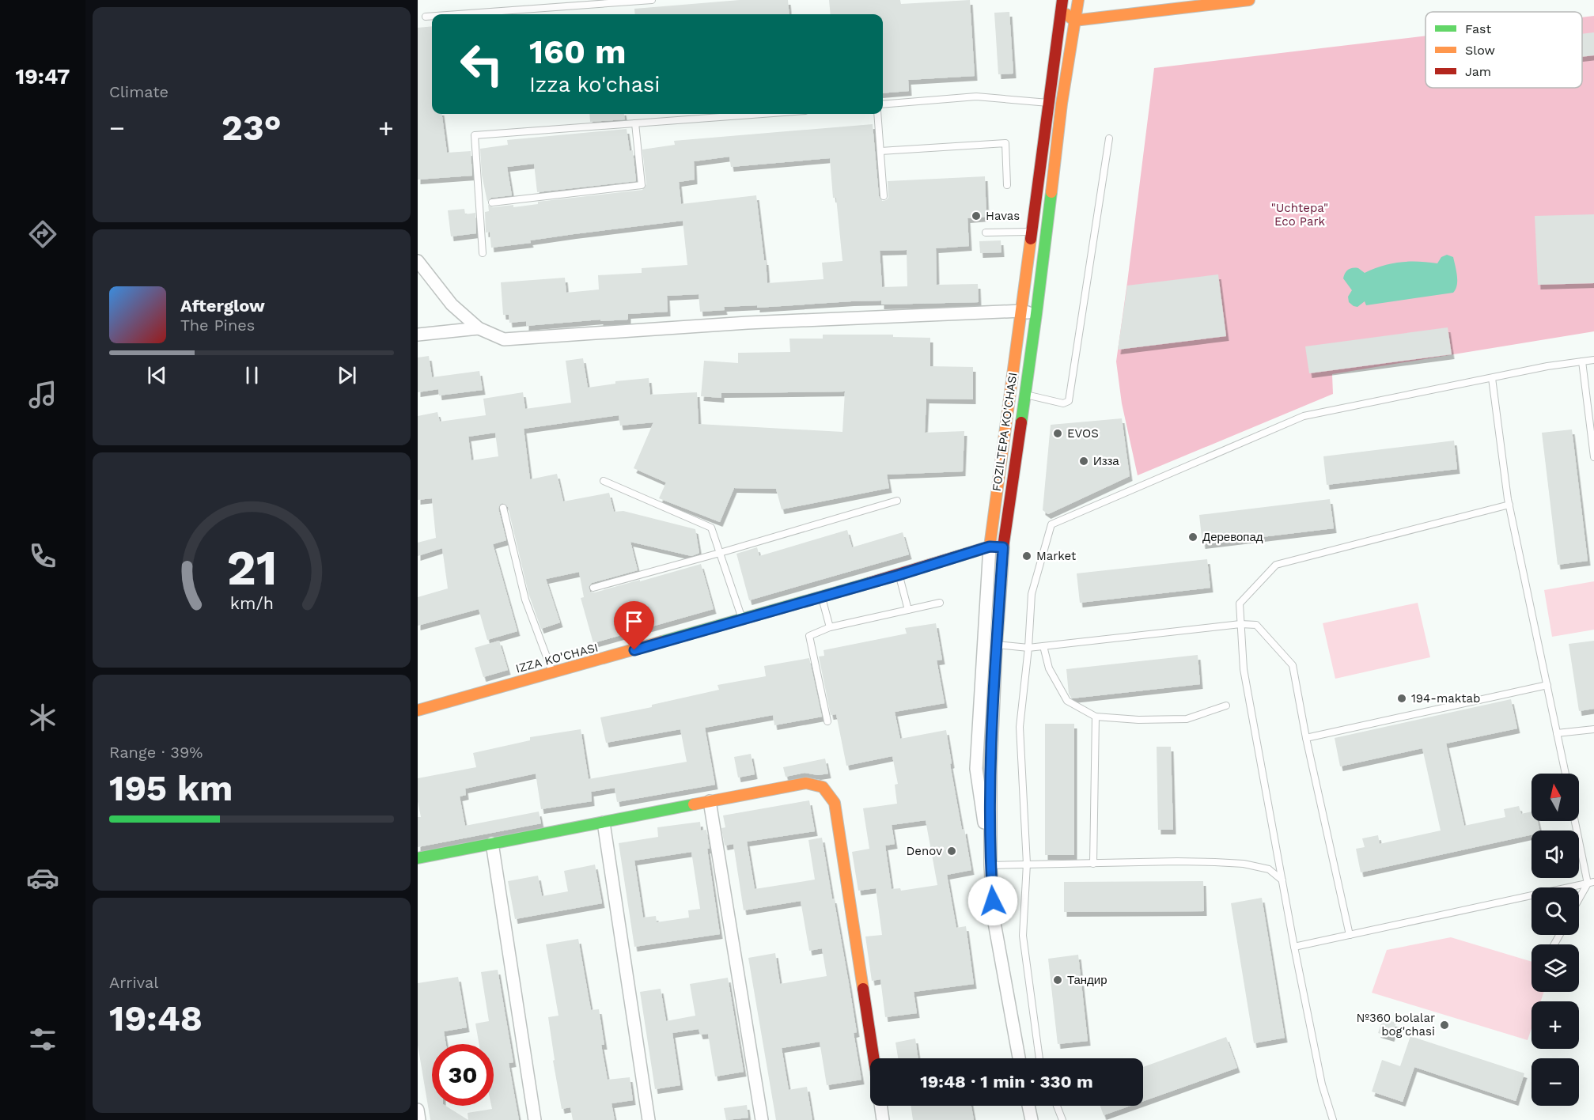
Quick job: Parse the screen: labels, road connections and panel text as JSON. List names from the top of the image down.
{
  "streets": {
    "main road": ["FOZILTEPA KO'CHASI", "IZZA KO'CHASI"]
  },
  "crossings": [
    ["FOZILTEPA KO'CHASI", "IZZA KO'CHASI"]
  ],
  "parks": ["\"Uchtepa\" Eco Park"],
  "places": [
    "Havas",
    "EVOS",
    "Изза",
    "Деревопад",
    "Market",
    "194-maktab",
    "Denov",
    "Тандир",
    "№360 bolalar bog'chasi"
  ],
  "legend": ["Fast", "Slow", "Jam"],
  "north": "top",
  "page": {
    "tabs": "19:47",
    "tile": [
      "Climate",
      ["Range · 39%", "195 km"],
      ["Arrival", "19:48"]
    ],
    "turn": ["160 m", "Izza ko'chasi"],
    "heat": ["−", "23°", "+"],
    "song": ["Afterglow", "The Pines"],
    "map_buttons": ["+", "−"],
    "limit": "30",
    "trip": "19:48 · 1 min · 330 m",
    "gauge": ["21", "km/h"]
  }
}
